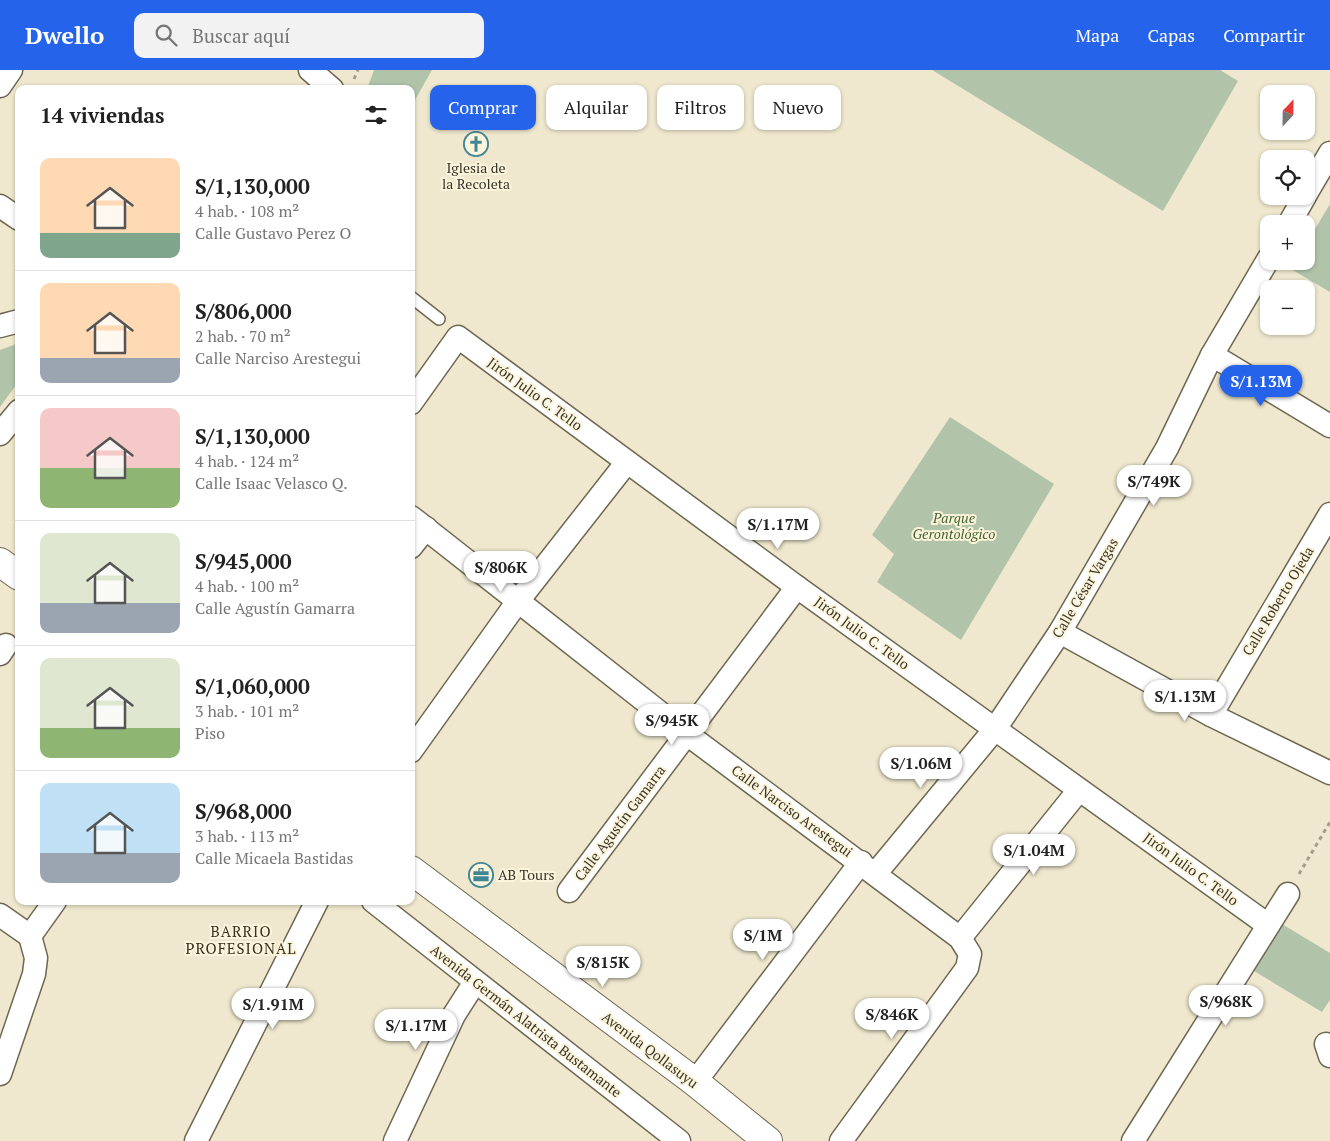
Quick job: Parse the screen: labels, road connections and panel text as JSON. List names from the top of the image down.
{
  "streets": {
    "street": [
      "Jirón Julio C. Tello",
      "Calle César Vargas",
      "Calle Roberto Ojeda",
      "Calle Narciso Arestegui",
      "Calle Agustín Gamarra",
      "Avenida Germán Alatrista Bustamante",
      "Avenida Qollasuyu"
    ]
  },
  "crossings": [
    ["Jirón Julio C. Tello", "Calle César Vargas"],
    ["Jirón Julio C. Tello", "Calle Agustín Gamarra"],
    ["Calle César Vargas", "Calle Narciso Arestegui"],
    ["Calle César Vargas", "Avenida Qollasuyu"],
    ["Calle Narciso Arestegui", "Calle Agustín Gamarra"]
  ],
  "districts": ["BARRIO PROFESIONAL"],
  "parks": ["Parque Gerontológico"],
  "places": {
    "church": ["Iglesia de la Recoleta"],
    "office": ["AB Tours"]
  },
  "north": "top",
  "page": {
    "header": "Dwello",
    "search": "Buscar aquí",
    "nav": ["Mapa", "Capas", "Compartir"],
    "map_buttons": ["+", "−"],
    "chip": [
      "Comprar",
      "Alquilar",
      "Filtros",
      "Nuevo"
    ],
    "heading": "14 viviendas",
    "list": [
      {
        "name": "S/1,130,000",
        "note": "4 hab. · 108 m² · Calle Gustavo Perez O"
      },
      {
        "name": "S/806,000",
        "note": "2 hab. · 70 m² · Calle Narciso Arestegui"
      },
      {
        "name": "S/1,130,000",
        "note": "4 hab. · 124 m² · Calle Isaac Velasco Q."
      },
      {
        "name": "S/945,000",
        "note": "4 hab. · 100 m² · Calle Agustín Gamarra"
      },
      {
        "name": "S/1,060,000",
        "note": "3 hab. · 101 m² · Piso"
      },
      {
        "name": "S/968,000",
        "note": "3 hab. · 113 m² · Calle Micaela Bastidas"
      }
    ],
    "price": [
      "S/1.13M",
      "S/749K",
      "S/1.17M",
      "S/806K",
      "S/1.13M",
      "S/945K",
      "S/1.06M",
      "S/1.04M",
      "S/1M",
      "S/815K",
      "S/968K",
      "S/1.91M",
      "S/846K",
      "S/1.17M"
    ]
  }
}
